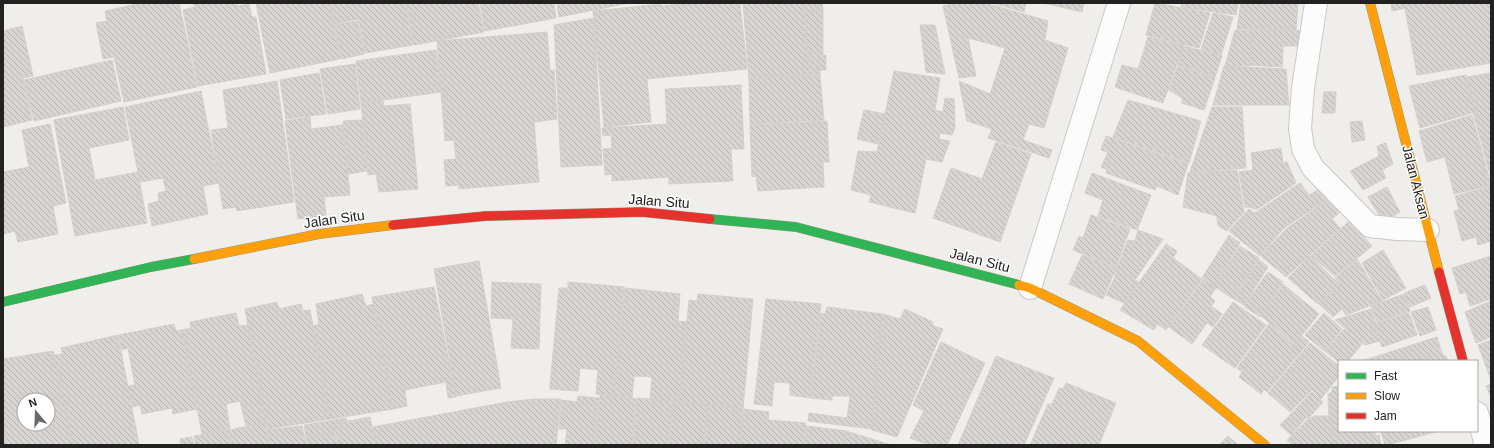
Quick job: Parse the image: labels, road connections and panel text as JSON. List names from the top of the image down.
{
  "streets": {
    "street": ["Jalan Aksan", "Jalan Situ"]
  },
  "legend": ["Fast", "Slow", "Jam"],
  "north": "top"
}
